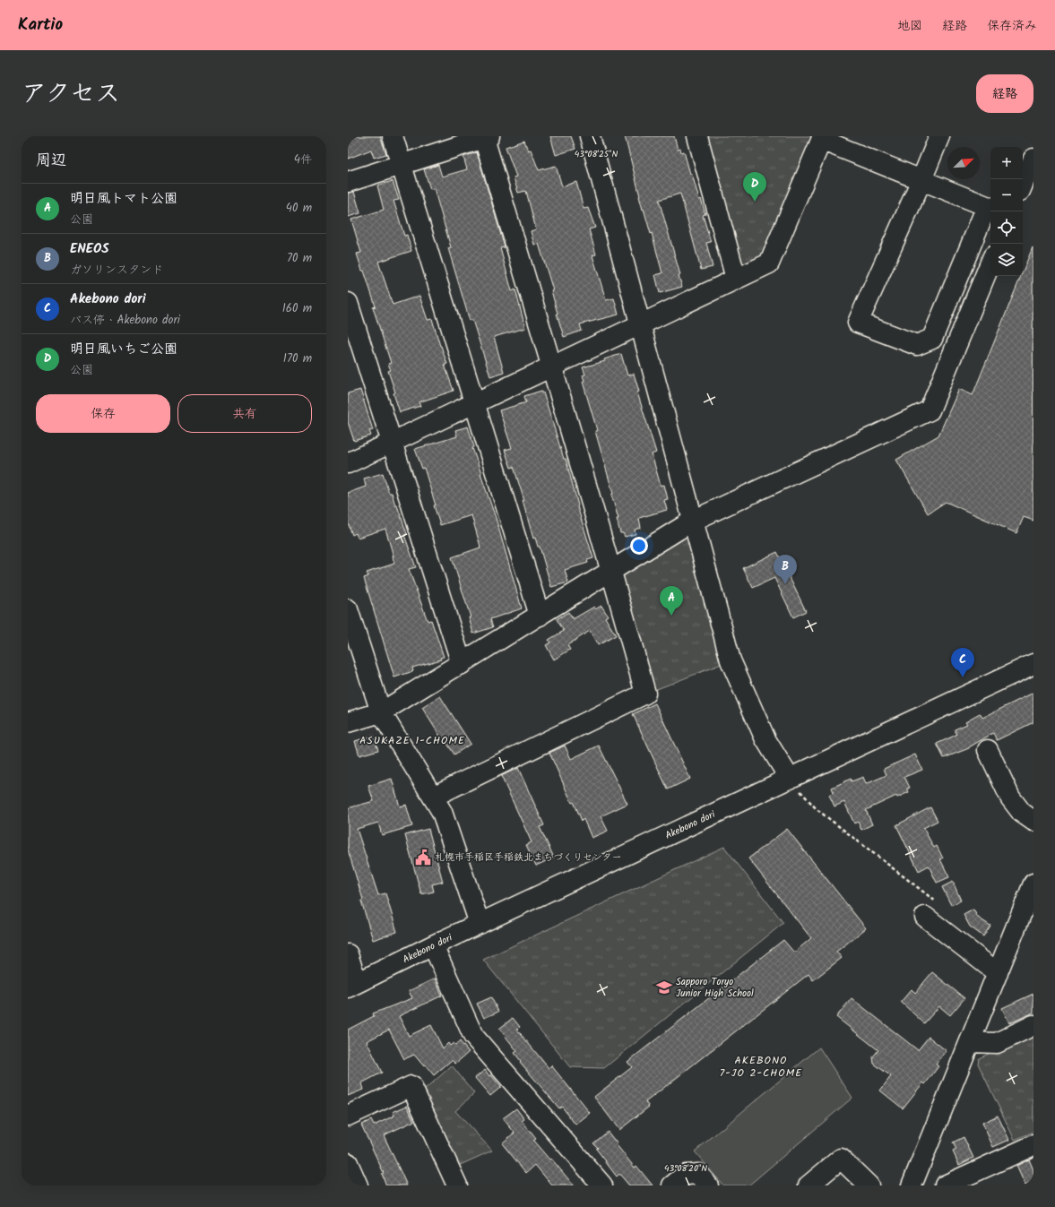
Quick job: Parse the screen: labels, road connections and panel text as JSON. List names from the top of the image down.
{
  "streets": {
    "street": ["Akebono dori"]
  },
  "districts": ["ASUKAZE 1-CHOME", "AKEBONO 7-JO 2-CHOME"],
  "places": {
    "public building": ["札幌市手稲区手稲鉄北まちづくりセンター"],
    "school or university": ["Sapporo Toryo Junior High School"]
  },
  "north": "top right",
  "page": {
    "header": "Kartio",
    "nav": ["地図", "経路", "保存済み"],
    "title": "アクセス",
    "buttons": [
      "経路",
      ["保存", "共有"]
    ],
    "heading": ["周辺", "4件"],
    "map_buttons": ["+", "−"],
    "pins": [
      "D",
      "B",
      "A",
      "C"
    ],
    "list": [
      {
        "mark": "A",
        "name": "明日風トマト公園",
        "note": "公園",
        "value": "40 m"
      },
      {
        "mark": "B",
        "name": "ENEOS",
        "note": "ガソリンスタンド",
        "value": "70 m"
      },
      {
        "mark": "C",
        "name": "Akebono dori",
        "note": "バス停 · Akebono dori",
        "value": "160 m"
      },
      {
        "mark": "D",
        "name": "明日風いちご公園",
        "note": "公園",
        "value": "170 m"
      }
    ]
  },
  "coordinates": ["43°08'25\"N", "43°08'20\"N"]
}
